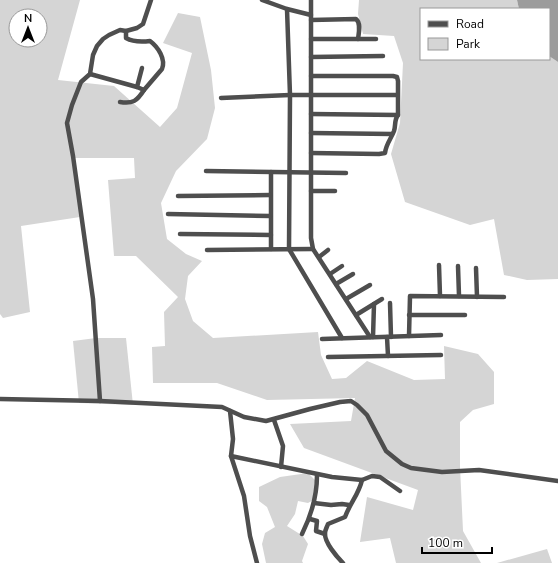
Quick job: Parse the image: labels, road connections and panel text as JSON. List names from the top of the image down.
{
  "legend": ["Road", "Park"],
  "scale_bar": "100 m",
  "north": "top"
}
